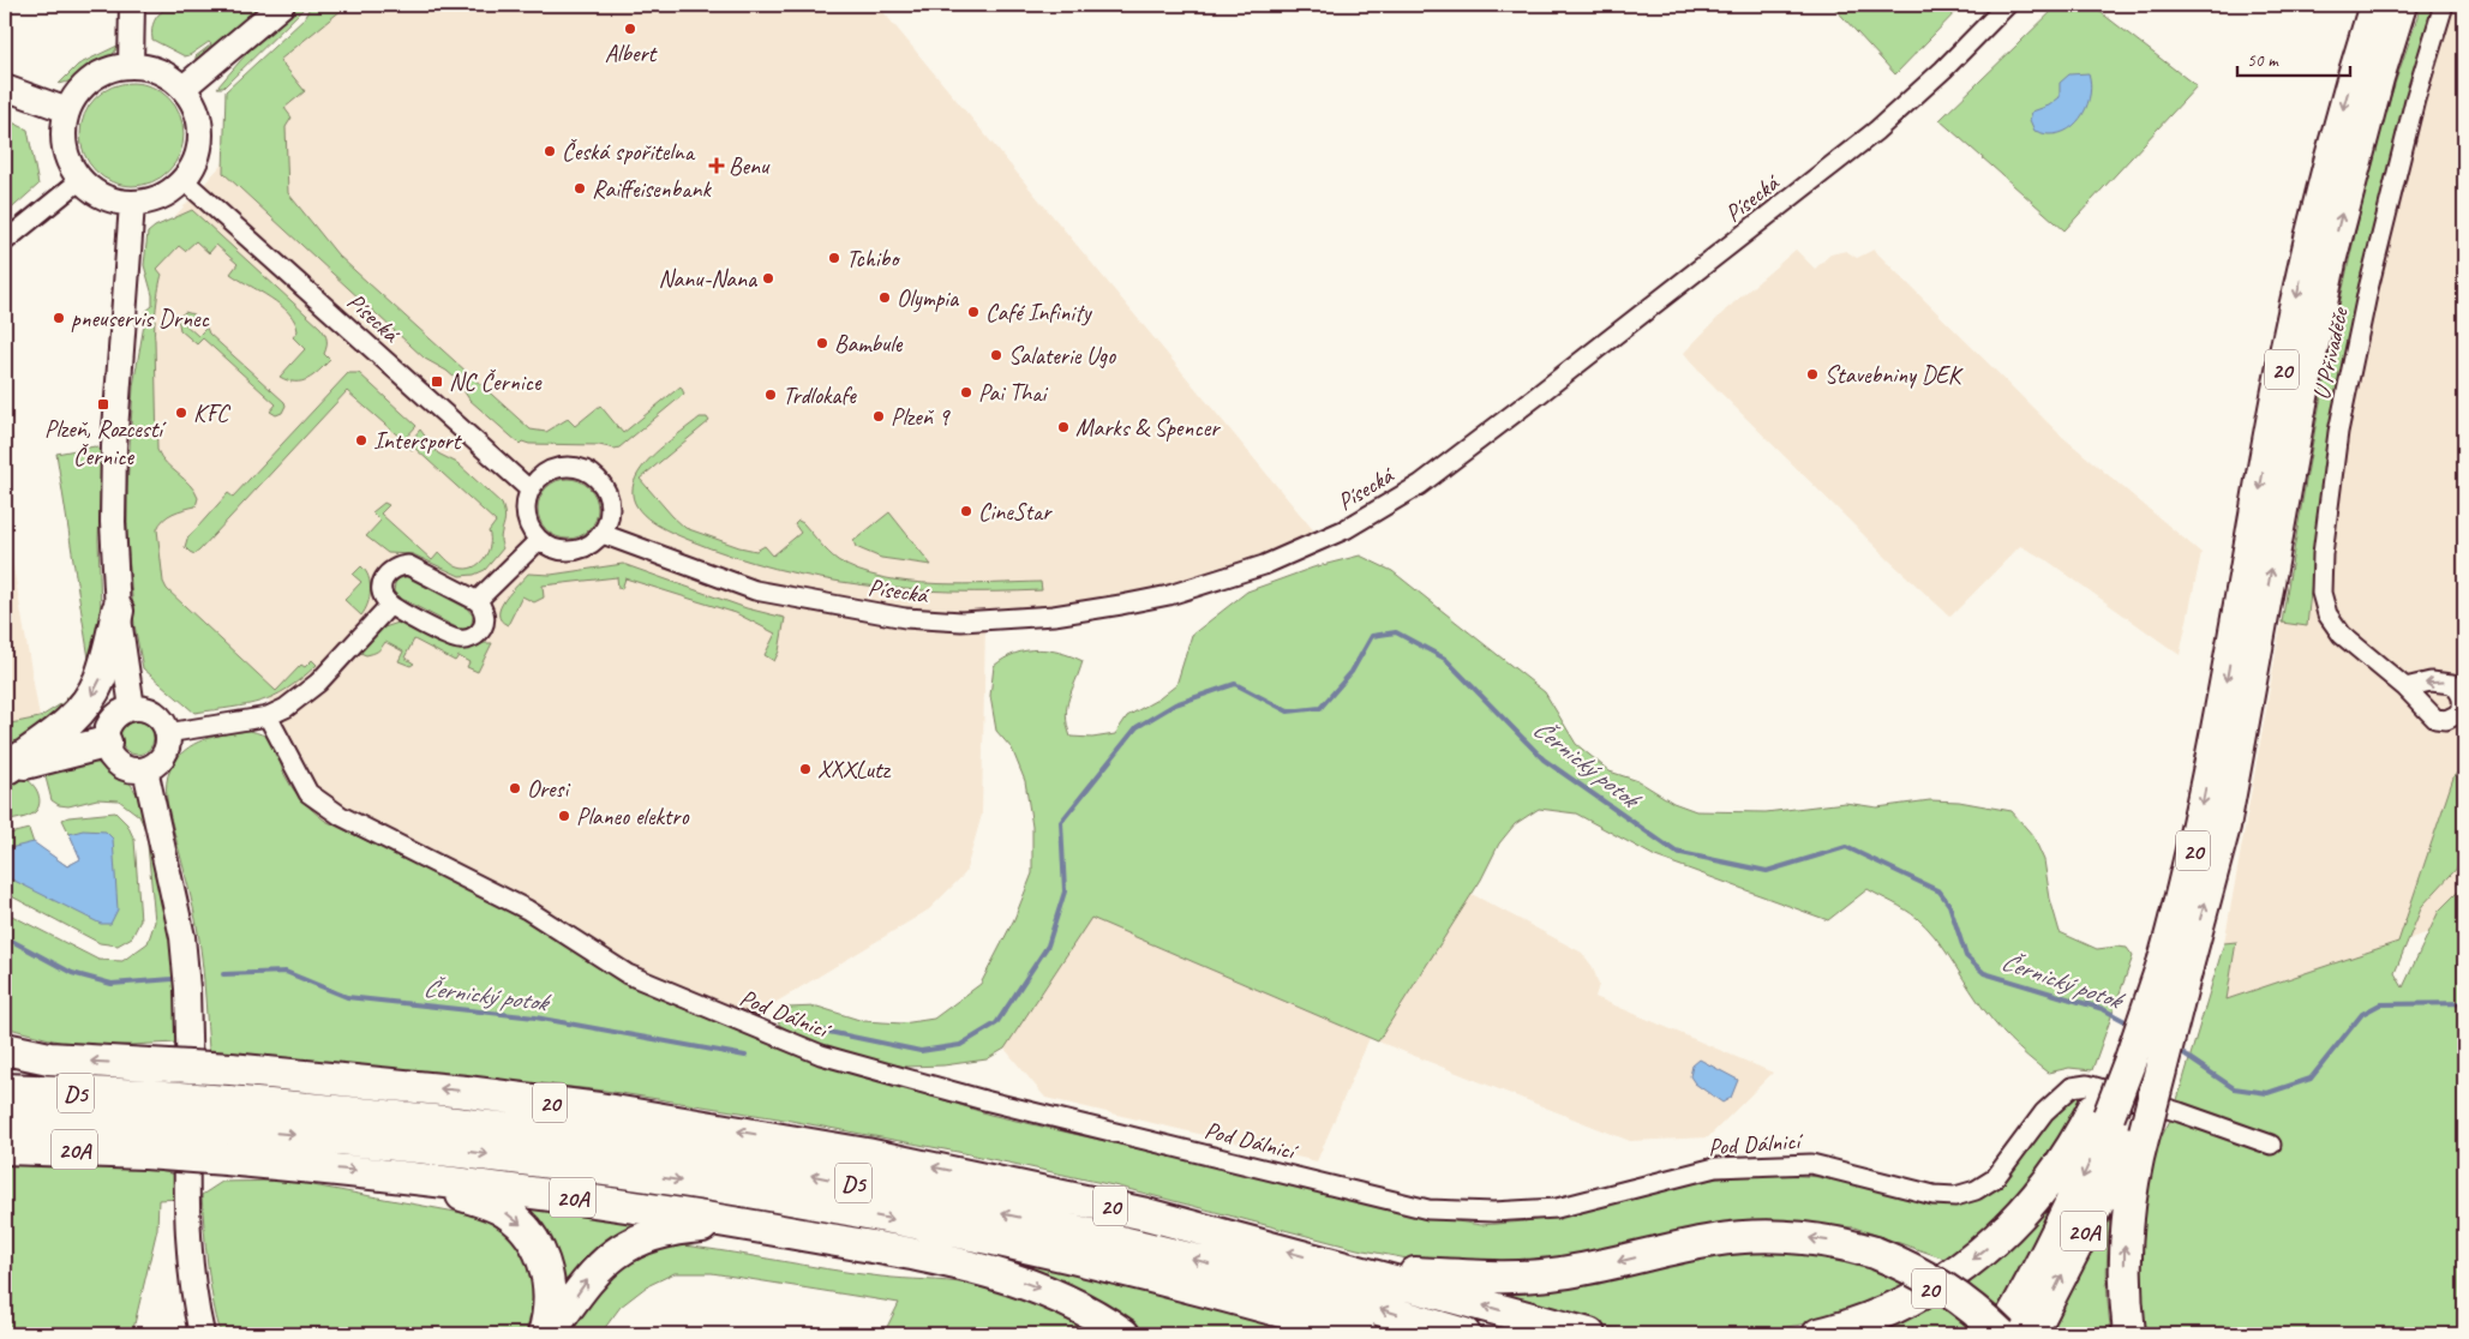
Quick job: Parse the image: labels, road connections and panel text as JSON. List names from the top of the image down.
{
  "streets": {
    "highway": ["20", "D5", "20A"],
    "street": ["Písecká", "U Přivaděče", "Pod Dálnicí"]
  },
  "crossings": [
    ["20", "20A"],
    ["D5", "20A"]
  ],
  "water": ["Černický potok"],
  "places": {
    "other": [
      "Albert",
      "Česká spořitelna",
      "Raiffeisenbank",
      "Tchibo",
      "Nanu-Nana",
      "Olympia",
      "Café Infinity",
      "pneuservis Drnec",
      "Bambule",
      "Salaterie Ugo",
      "Stavebniny DEK",
      "Pai Thai",
      "Trdlokafe",
      "KFC",
      "Plzeň 9",
      "Marks & Spencer",
      "Intersport",
      "CineStar",
      "XXXLutz",
      "Oresi",
      "Planeo elektro"
    ],
    "health": ["Benu"],
    "transit": ["NC Černice", "Plzeň, Rozcestí Černice"]
  },
  "scale_bar": "50 m"
}
